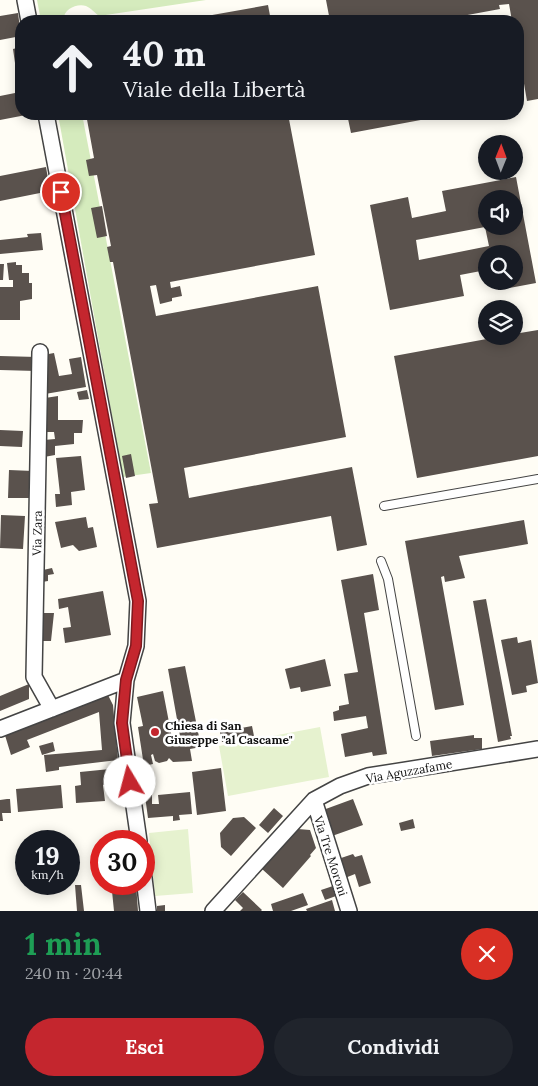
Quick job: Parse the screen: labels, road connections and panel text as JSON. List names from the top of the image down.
{
  "streets": {
    "street": ["Via Zara", "Via Aguzzafame", "Via Tre Moroni"]
  },
  "crossings": [
    ["Via Aguzzafame", "Via Tre Moroni"]
  ],
  "places": ["Chiesa di San Giuseppe \"al Cascame\""],
  "north": "top",
  "page": {
    "turn": ["40 m", "Viale della Libertà"],
    "speed": "19 km/h",
    "limit": "30",
    "heading": ["1 min", "240 m · 20:44"],
    "buttons": ["Esci", "Condividi"]
  }
}
